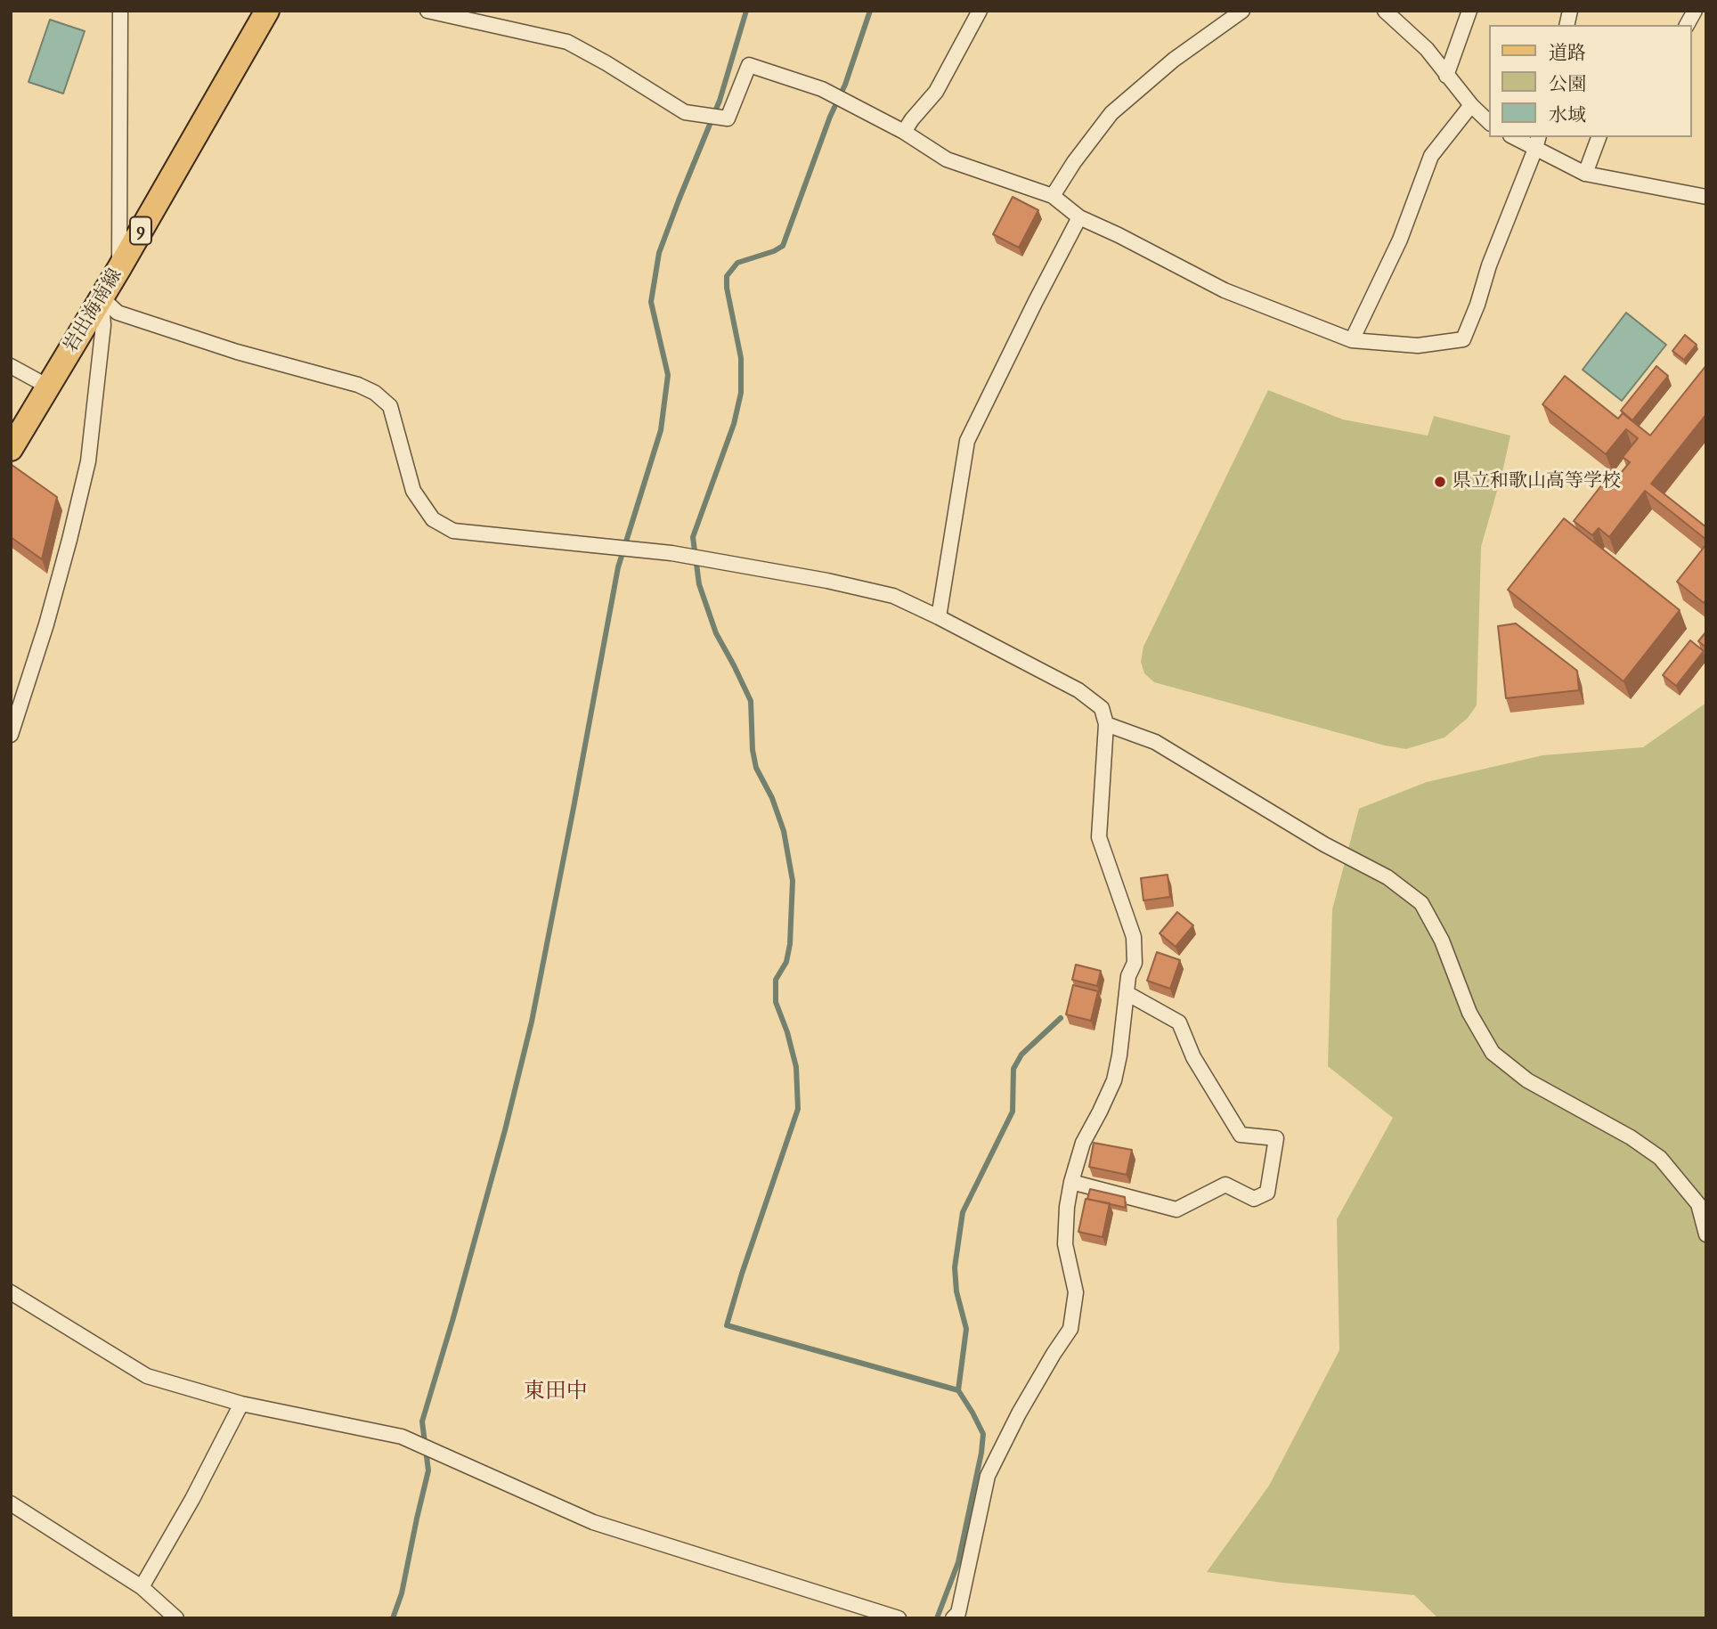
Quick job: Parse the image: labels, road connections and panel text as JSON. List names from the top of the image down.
{
  "streets": {
    "main road": ["9", "岩出海南線"]
  },
  "districts": ["東田中"],
  "places": ["県立和歌山高等学校"],
  "legend": ["道路", "公園", "水域"]
}
